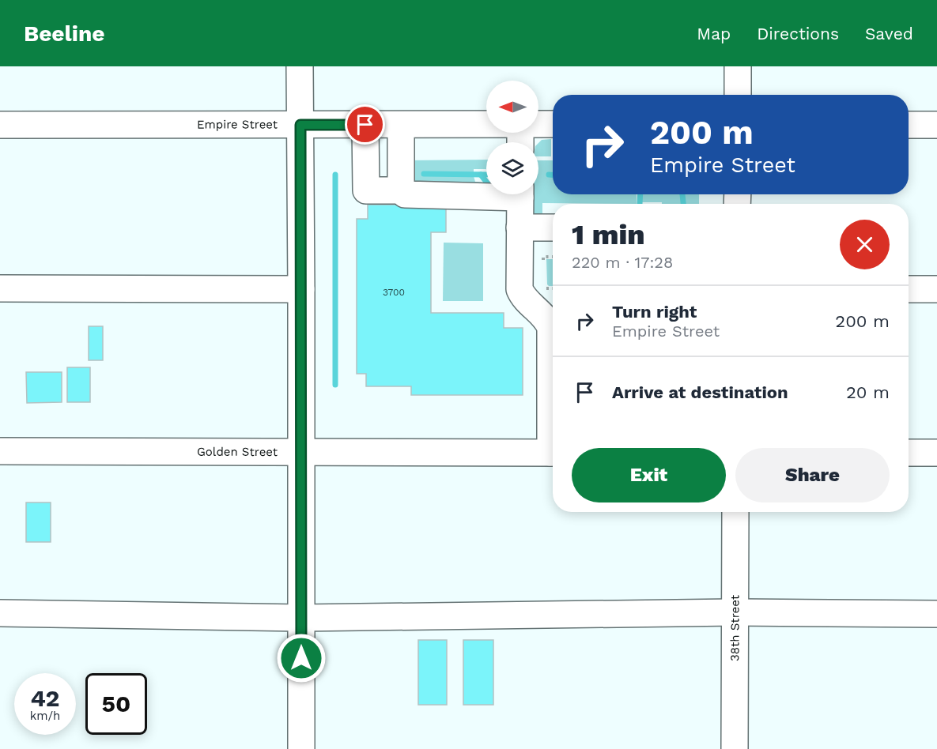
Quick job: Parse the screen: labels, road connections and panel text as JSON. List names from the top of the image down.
{
  "streets": {
    "street": ["Empire Street", "Golden Street", "38th Street"]
  },
  "house_numbers": ["3700"],
  "north": "left",
  "page": {
    "header": "Beeline",
    "nav": ["Map", "Directions", "Saved"],
    "turn": ["200 m", "Empire Street"],
    "heading": ["1 min", "220 m · 17:28"],
    "list": [
      {
        "name": "Turn right",
        "note": "Empire Street",
        "value": "200 m"
      },
      {
        "name": "Arrive at destination",
        "value": "20 m"
      }
    ],
    "buttons": ["Exit", "Share"],
    "speed": "42 km/h",
    "limit": "50"
  }
}
